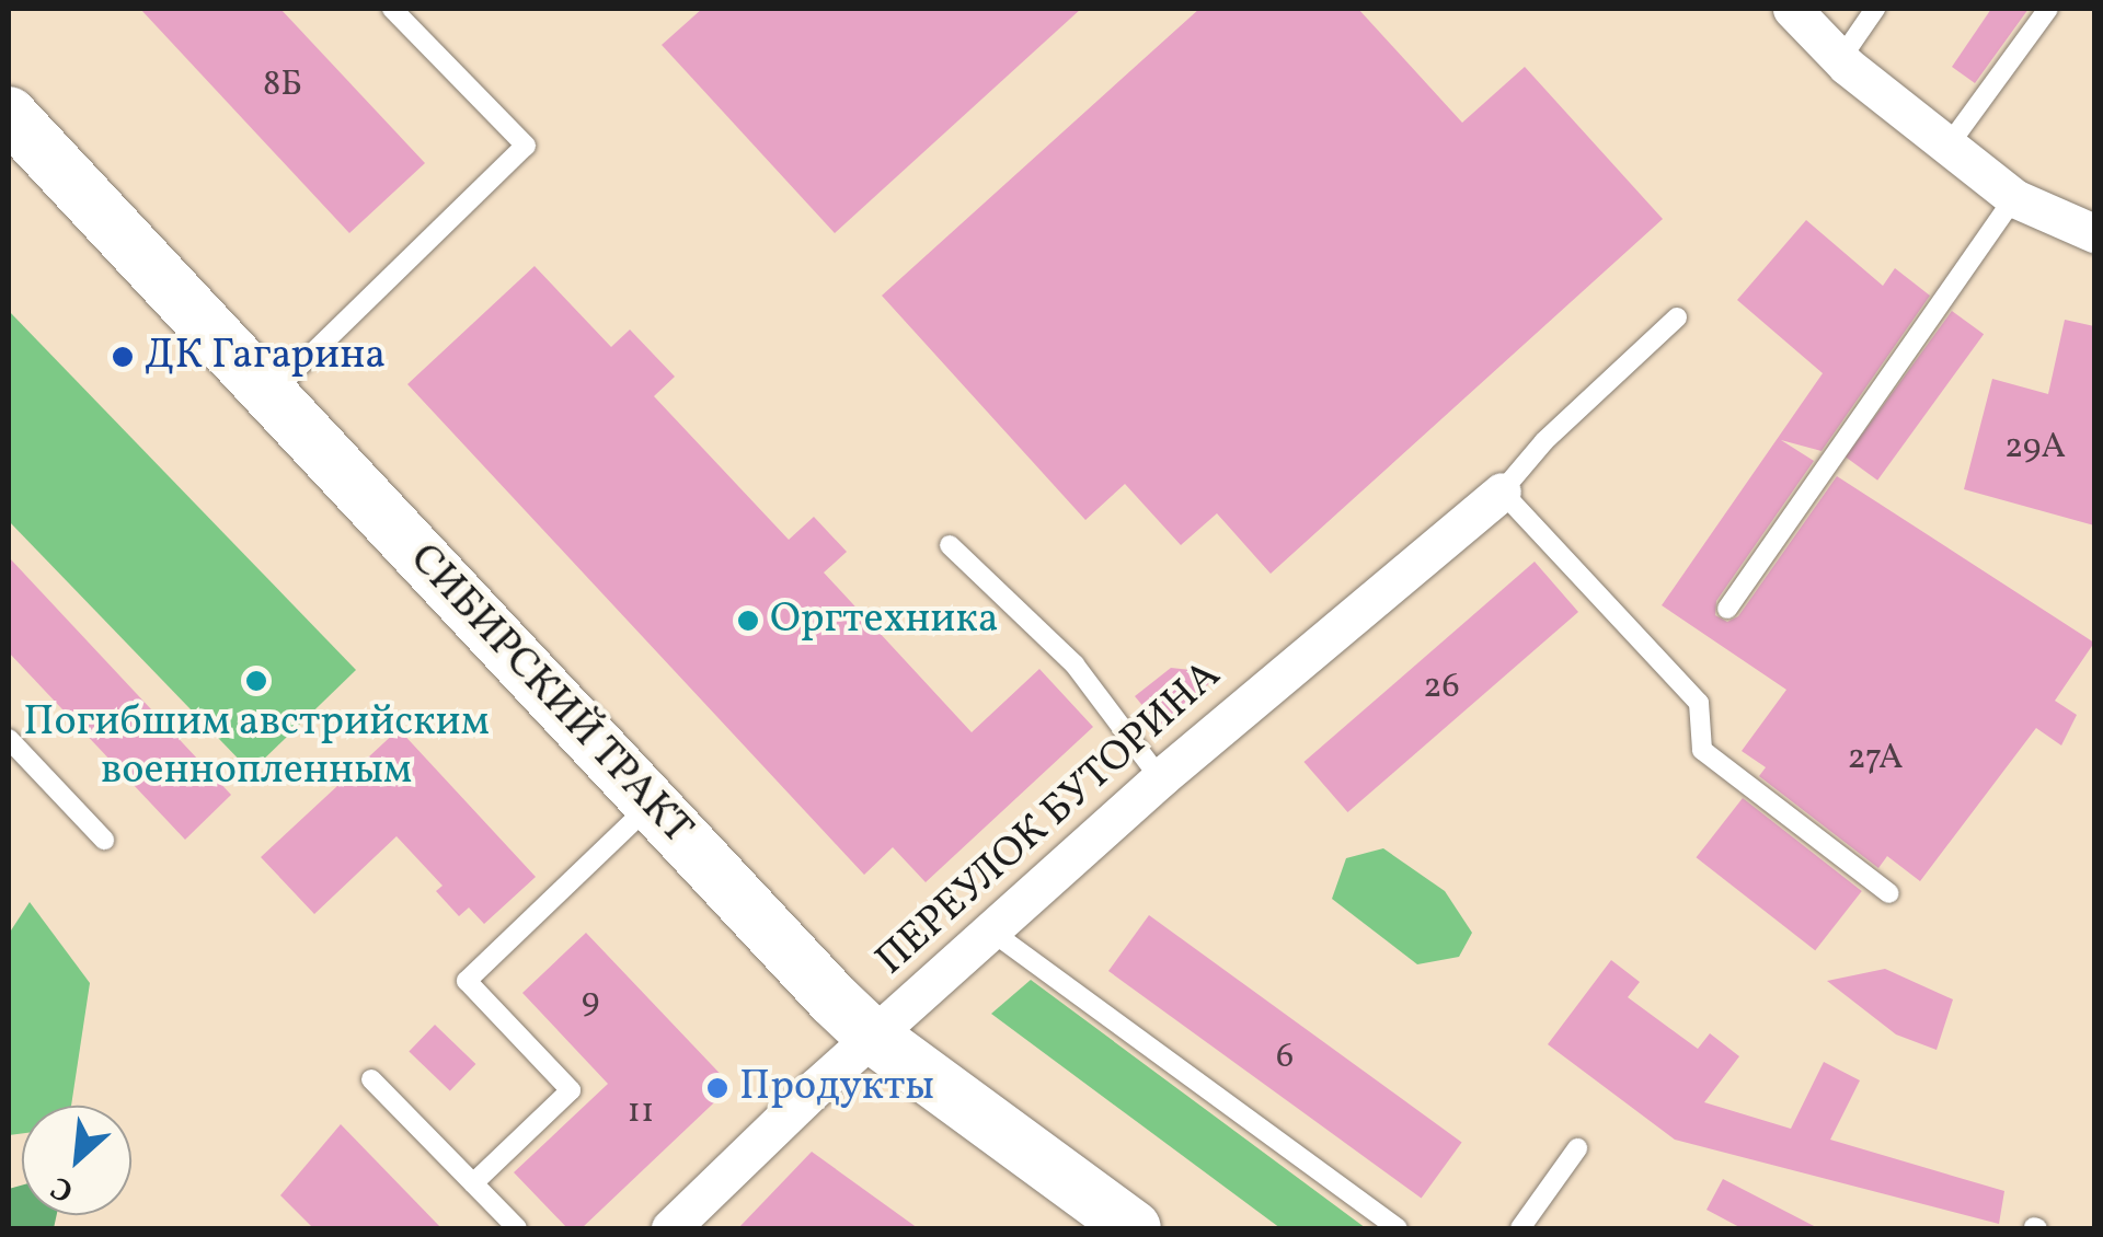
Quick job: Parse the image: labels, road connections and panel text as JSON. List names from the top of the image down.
{
  "streets": {
    "main road": ["СИБИРСКИЙ ТРАКТ"],
    "street": ["ПЕРЕУЛОК БУТОРИНА"]
  },
  "crossings": [
    ["СИБИРСКИЙ ТРАКТ", "ПЕРЕУЛОК БУТОРИНА"]
  ],
  "places": [
    "ДК Гагарина",
    "Оргтехника",
    "Погибшим австрийским военнопленным",
    "Продукты"
  ],
  "house_numbers": [
    "8Б",
    "29А",
    "26",
    "27А",
    "9",
    "6",
    "11"
  ],
  "north": "bottom left"
}
